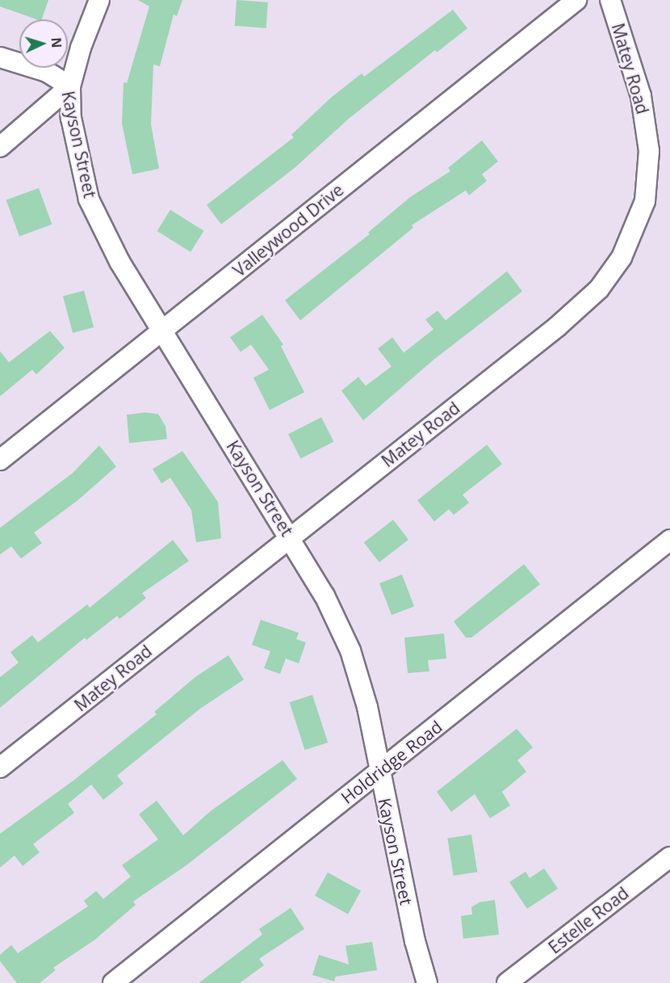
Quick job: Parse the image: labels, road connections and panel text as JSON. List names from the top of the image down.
{
  "streets": {
    "street": [
      "Matey Road",
      "Kayson Street",
      "Valleywood Drive",
      "Holdridge Road",
      "Estelle Road"
    ]
  },
  "crossings": [
    ["Matey Road", "Kayson Street"],
    ["Kayson Street", "Valleywood Drive"],
    ["Kayson Street", "Holdridge Road"]
  ],
  "north": "right"
}
